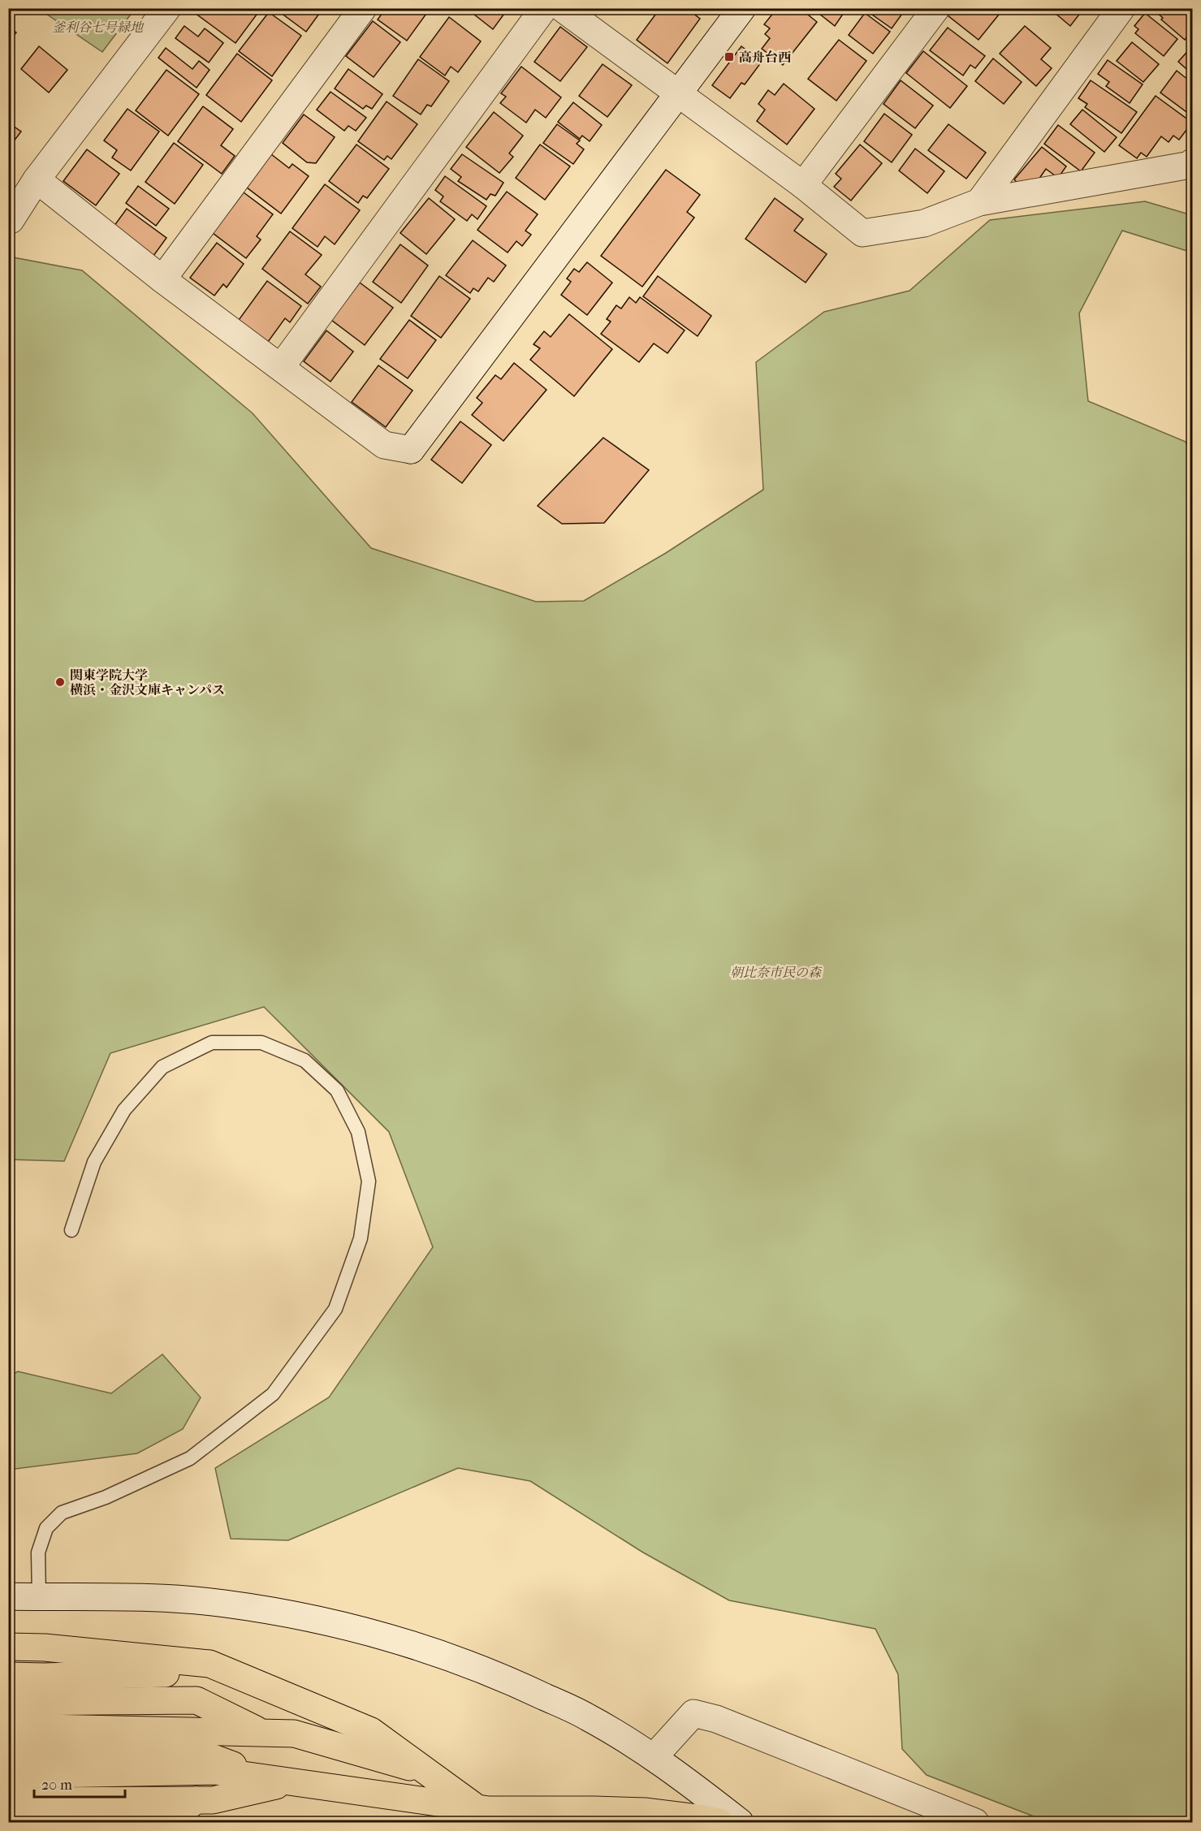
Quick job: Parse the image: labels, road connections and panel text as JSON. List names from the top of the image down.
{
  "parks": ["釜利谷七号緑地", "朝比奈市民の森"],
  "places": {
    "transit": ["高舟台西"],
    "other": ["関東学院大学 横浜・金沢文庫キャンパス"]
  },
  "scale_bar": "20 m"
}
